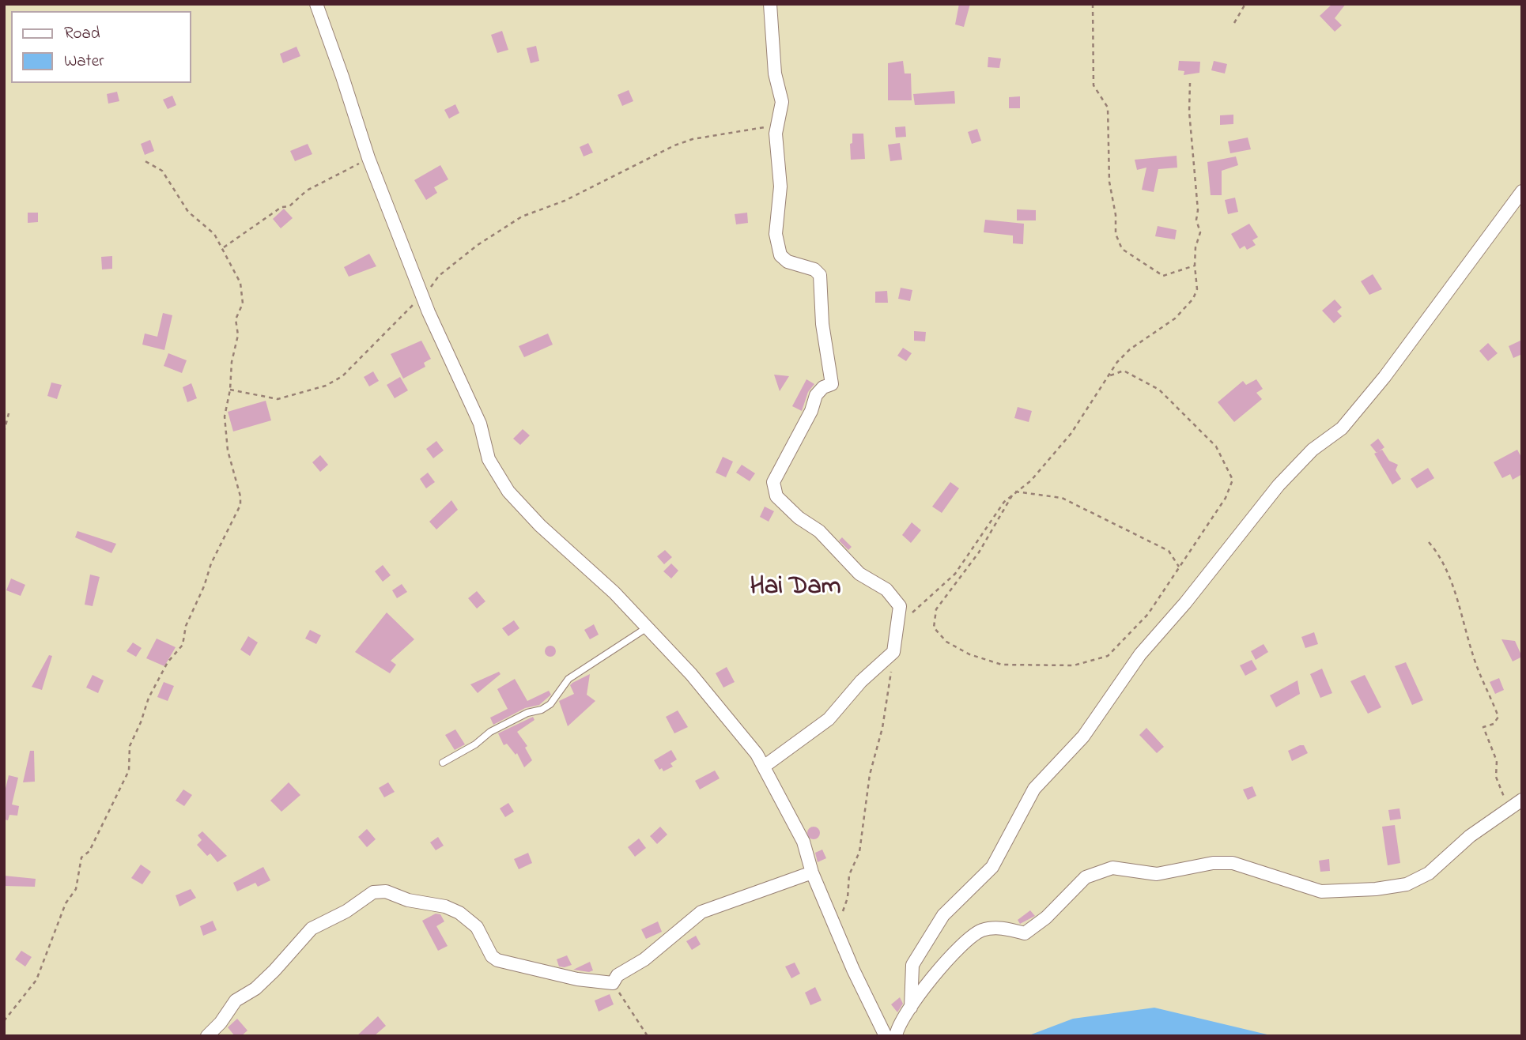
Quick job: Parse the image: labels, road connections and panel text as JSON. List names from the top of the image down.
{
  "districts": ["Hai Dam"],
  "legend": ["Road", "Water"]
}
